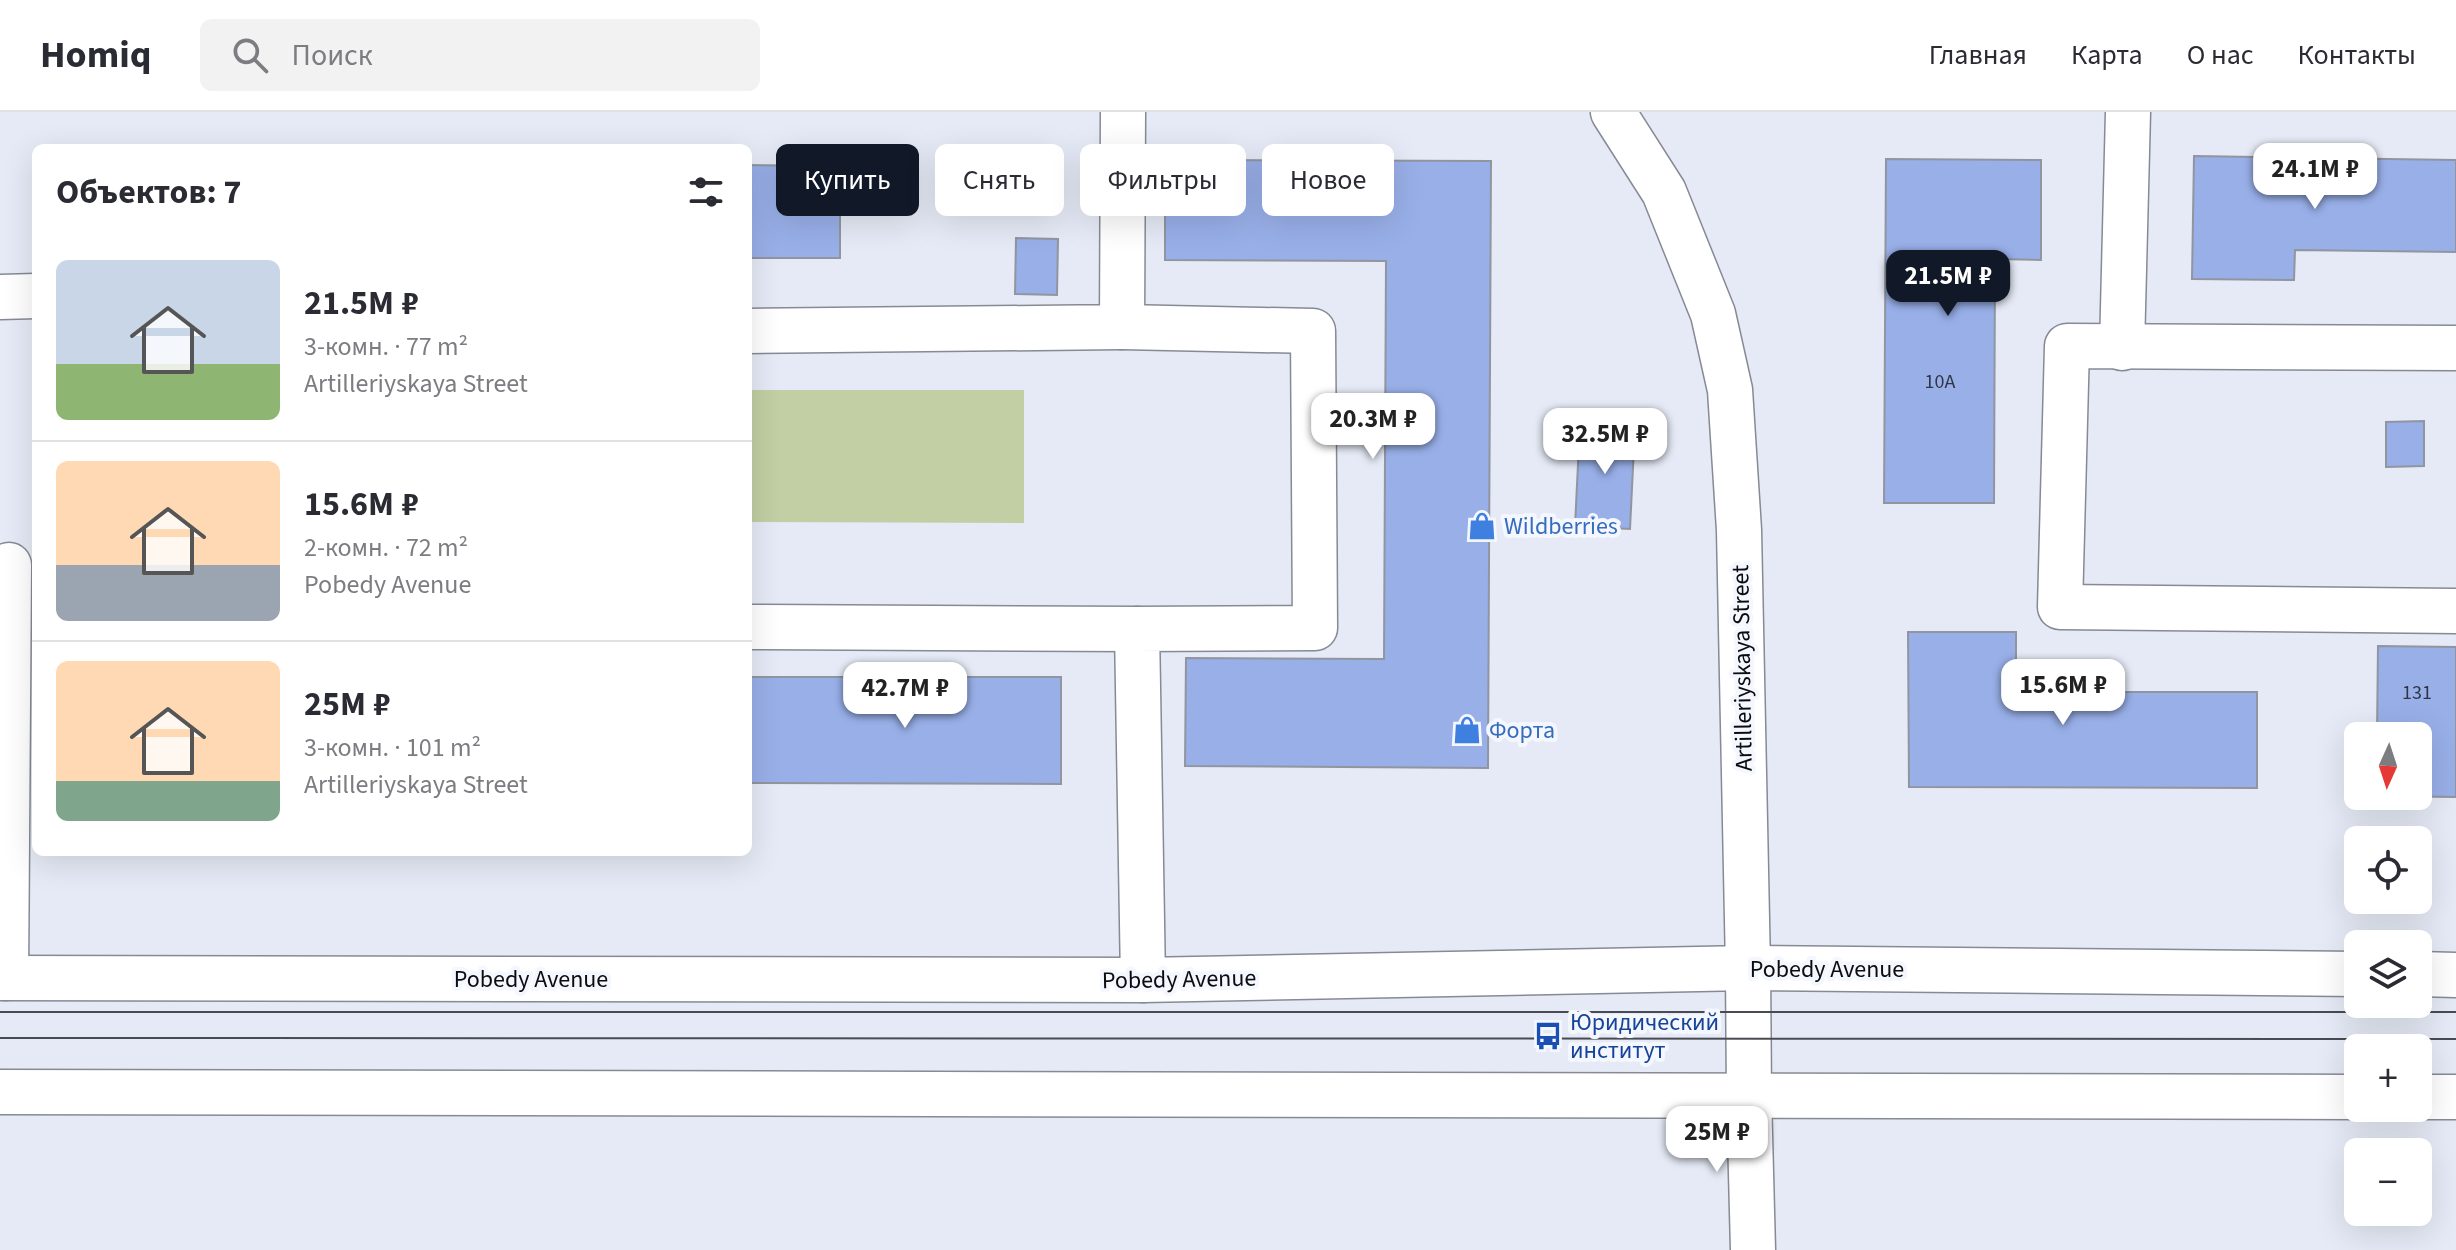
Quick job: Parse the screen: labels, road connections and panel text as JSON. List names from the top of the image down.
{
  "streets": {
    "main road": ["Artilleriyskaya Street", "Pobedy Avenue"]
  },
  "crossings": [
    ["Artilleriyskaya Street", "Pobedy Avenue"]
  ],
  "places": {
    "shop": ["Wildberries", "Форта"],
    "bus stop": ["Юридический институт"]
  },
  "house_numbers": ["10А", "131"],
  "north": "bottom",
  "page": {
    "header": "Homiq",
    "search": "Поиск",
    "nav": [
      "Главная",
      "Карта",
      "О нас",
      "Контакты"
    ],
    "price": [
      "24.1M ₽",
      "21.5M ₽",
      "20.3M ₽",
      "32.5M ₽",
      "15.6M ₽",
      "42.7M ₽",
      "25M ₽"
    ],
    "chip": [
      "Купить",
      "Снять",
      "Фильтры",
      "Новое"
    ],
    "heading": "Объектов: 7",
    "list": [
      {
        "name": "21.5M ₽",
        "note": "3-комн. · 77 m² · Artilleriyskaya Street"
      },
      {
        "name": "15.6M ₽",
        "note": "2-комн. · 72 m² · Pobedy Avenue"
      },
      {
        "name": "25M ₽",
        "note": "3-комн. · 101 m² · Artilleriyskaya Street"
      }
    ],
    "map_buttons": ["+", "−"]
  }
}
